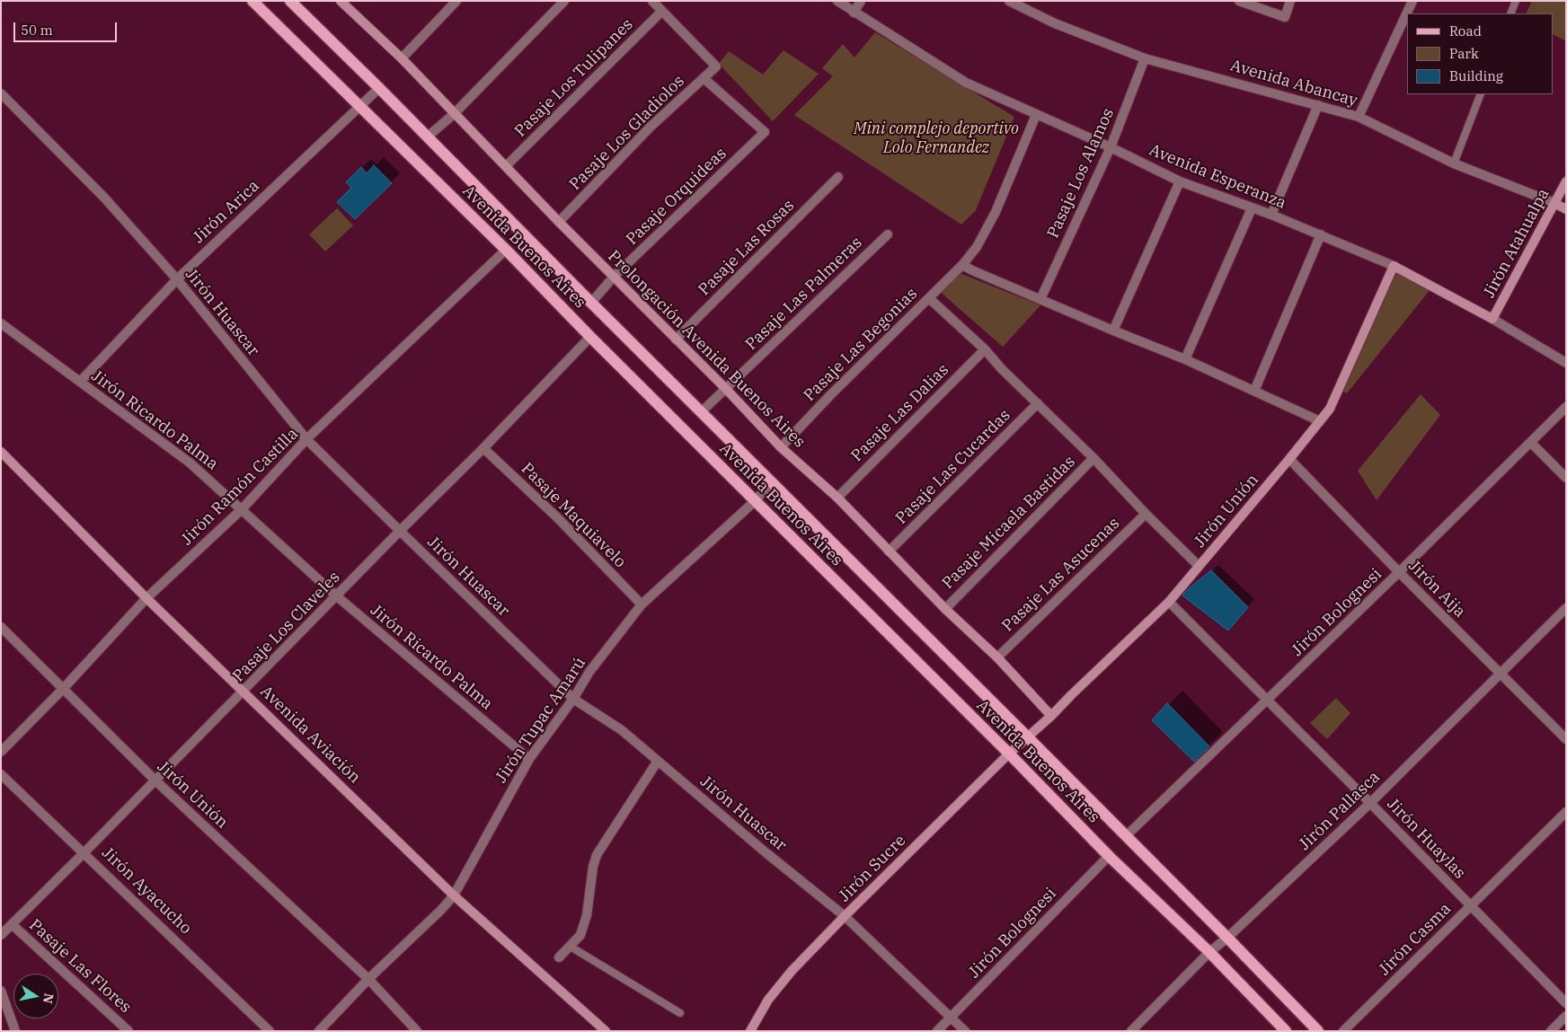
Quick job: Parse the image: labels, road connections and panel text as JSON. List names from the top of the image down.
{
  "streets": {
    "main road": ["Avenida Buenos Aires"],
    "street": [
      "Pasaje Los Tulipanes",
      "Avenida Abancay",
      "Pasaje Los Gladiolos",
      "Pasaje Los Alamos",
      "Avenida Esperanza",
      "Pasaje Orquideas",
      "Jirón Arica",
      "Jirón Atahualpa",
      "Pasaje Las Rosas",
      "Pasaje Las Palmeras",
      "Jirón Huascar",
      "Pasaje Las Begonias",
      "Prolongación Avenida Buenos Aires",
      "Pasaje Las Dalias",
      "Jirón Ricardo Palma",
      "Pasaje Las Cucardas",
      "Jirón Ramón Castilla",
      "Jirón Unión",
      "Pasaje Maquiavelo",
      "Pasaje Micaela Bastidas",
      "Pasaje Las Asucenas",
      "Jirón Aija",
      "Jirón Bolognesi",
      "Pasaje Los Claveles",
      "Jirón Tupac Amarú",
      "Avenida Aviación",
      "Jirón Pallasca",
      "Jirón Huaylas",
      "Jirón Sucre",
      "Jirón Ayacucho",
      "Jirón Casma",
      "Pasaje Las Flores"
    ]
  },
  "crossings": [
    ["Pasaje Los Tulipanes", "Pasaje Los Gladiolos"],
    ["Pasaje Los Tulipanes", "Prolongación Avenida Buenos Aires"],
    ["Avenida Abancay", "Pasaje Los Alamos"],
    ["Avenida Abancay", "Jirón Atahualpa"],
    ["Pasaje Los Gladiolos", "Pasaje Orquideas"],
    ["Pasaje Los Gladiolos", "Prolongación Avenida Buenos Aires"],
    ["Pasaje Los Alamos", "Avenida Esperanza"],
    ["Avenida Esperanza", "Jirón Atahualpa"],
    ["Avenida Esperanza", "Pasaje Las Begonias"],
    ["Avenida Esperanza", "Jirón Unión"],
    ["Pasaje Orquideas", "Avenida Buenos Aires"],
    ["Pasaje Orquideas", "Prolongación Avenida Buenos Aires"],
    ["Jirón Arica", "Avenida Buenos Aires"],
    ["Jirón Arica", "Jirón Huascar"],
    ["Jirón Arica", "Jirón Ricardo Palma"],
    ["Avenida Buenos Aires", "Pasaje Las Palmeras"],
    ["Avenida Buenos Aires", "Jirón Ramón Castilla"],
    ["Avenida Buenos Aires", "Jirón Unión"],
    ["Avenida Buenos Aires", "Jirón Bolognesi"],
    ["Avenida Buenos Aires", "Pasaje Los Claveles"],
    ["Avenida Buenos Aires", "Jirón Tupac Amarú"],
    ["Avenida Buenos Aires", "Jirón Pallasca"],
    ["Avenida Buenos Aires", "Jirón Sucre"],
    ["Pasaje Las Rosas", "Prolongación Avenida Buenos Aires"],
    ["Pasaje Las Palmeras", "Prolongación Avenida Buenos Aires"],
    ["Jirón Huascar", "Jirón Ramón Castilla"],
    ["Jirón Huascar", "Jirón Bolognesi"],
    ["Jirón Huascar", "Pasaje Los Claveles"],
    ["Jirón Huascar", "Jirón Tupac Amarú"],
    ["Jirón Huascar", "Jirón Sucre"],
    ["Pasaje Las Begonias", "Prolongación Avenida Buenos Aires"],
    ["Prolongación Avenida Buenos Aires", "Pasaje Las Dalias"],
    ["Prolongación Avenida Buenos Aires", "Pasaje Las Cucardas"],
    ["Prolongación Avenida Buenos Aires", "Jirón Unión"],
    ["Prolongación Avenida Buenos Aires", "Pasaje Micaela Bastidas"],
    ["Prolongación Avenida Buenos Aires", "Pasaje Las Asucenas"],
    ["Jirón Ricardo Palma", "Jirón Ramón Castilla"],
    ["Jirón Ricardo Palma", "Pasaje Los Claveles"],
    ["Jirón Ricardo Palma", "Jirón Tupac Amarú"],
    ["Jirón Ramón Castilla", "Jirón Unión"],
    ["Jirón Ramón Castilla", "Avenida Aviación"],
    ["Jirón Unión", "Jirón Aija"],
    ["Jirón Unión", "Pasaje Los Claveles"],
    ["Jirón Unión", "Jirón Tupac Amarú"],
    ["Jirón Unión", "Jirón Huaylas"],
    ["Jirón Unión", "Jirón Sucre"],
    ["Pasaje Maquiavelo", "Pasaje Los Claveles"],
    ["Pasaje Maquiavelo", "Jirón Tupac Amarú"],
    ["Jirón Aija", "Jirón Bolognesi"],
    ["Jirón Aija", "Jirón Pallasca"],
    ["Jirón Bolognesi", "Jirón Huaylas"],
    ["Pasaje Los Claveles", "Avenida Aviación"],
    ["Pasaje Los Claveles", "Jirón Ayacucho"],
    ["Pasaje Los Claveles", "Pasaje Las Flores"],
    ["Jirón Tupac Amarú", "Avenida Aviación"],
    ["Jirón Pallasca", "Jirón Huaylas"],
    ["Jirón Huaylas", "Jirón Casma"]
  ],
  "parks": ["Mini complejo deportivo Lolo Fernandez"],
  "legend": ["Road", "Park", "Building"],
  "scale_bar": "50 m",
  "north": "right"
}
